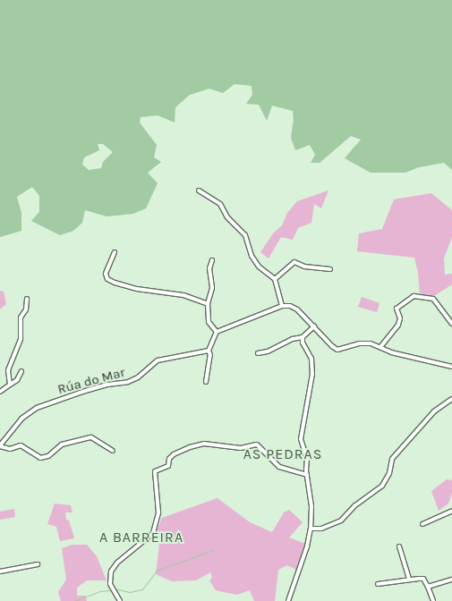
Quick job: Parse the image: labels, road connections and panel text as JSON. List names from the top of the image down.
{
  "streets": {
    "street": ["Rúa do Mar"]
  },
  "districts": ["AS PEDRAS", "A BARREIRA"]
}
